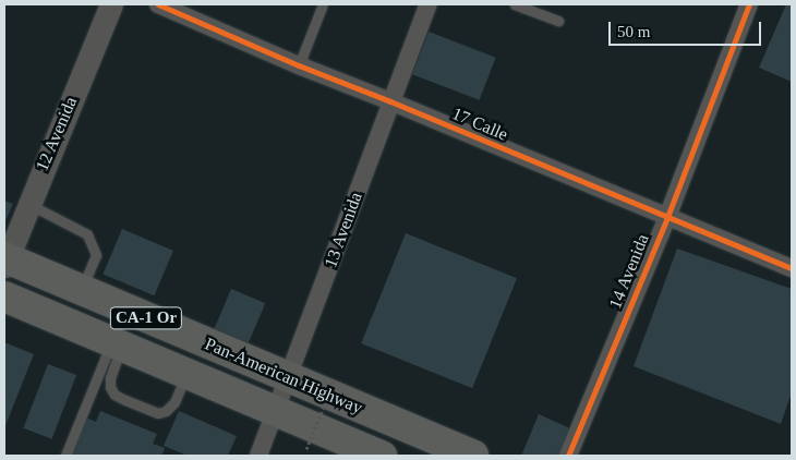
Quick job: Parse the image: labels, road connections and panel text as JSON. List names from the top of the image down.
{
  "streets": {
    "highway": ["CA-1 Or", "Pan-American Highway"],
    "street": [
      "17 Calle",
      "12 Avenida",
      "13 Avenida",
      "14 Avenida"
    ]
  },
  "crossings": [
    ["17 Calle", "13 Avenida"],
    ["17 Calle", "14 Avenida"],
    ["12 Avenida", "Pan-American Highway"],
    ["13 Avenida", "Pan-American Highway"]
  ],
  "scale_bar": "50 m"
}
